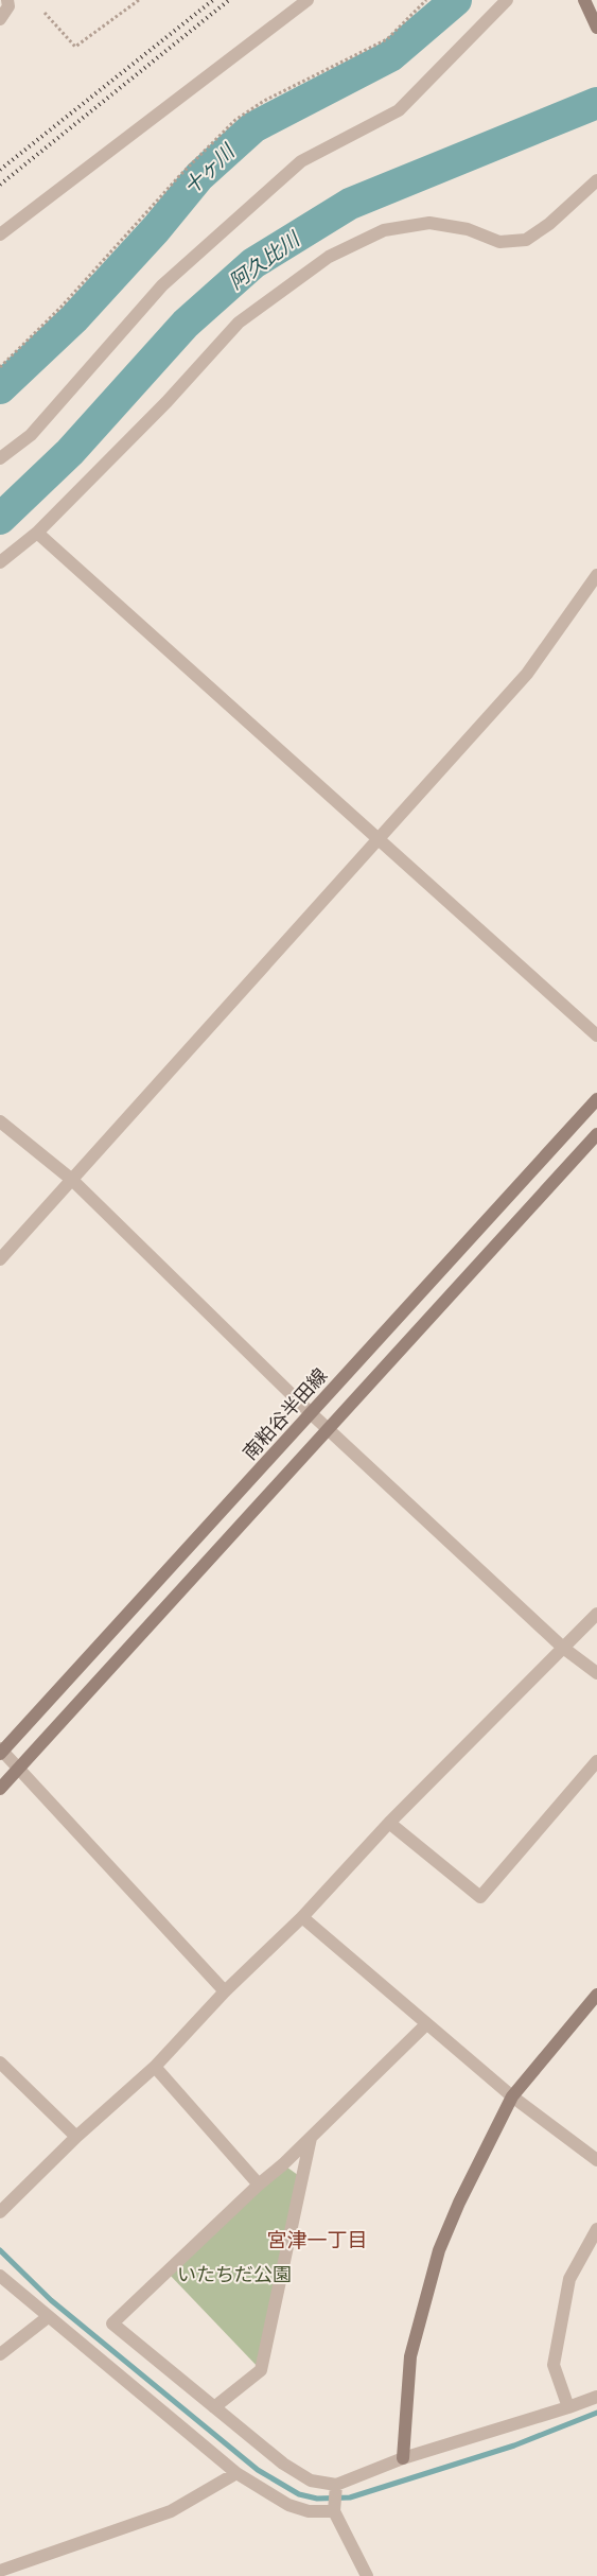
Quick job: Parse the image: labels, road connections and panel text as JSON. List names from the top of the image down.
{
  "streets": {
    "main road": ["南粕谷半田線"]
  },
  "districts": ["宮津一丁目"],
  "water": ["十ヶ川", "阿久比川"],
  "parks": ["いたちだ公園"]
}
